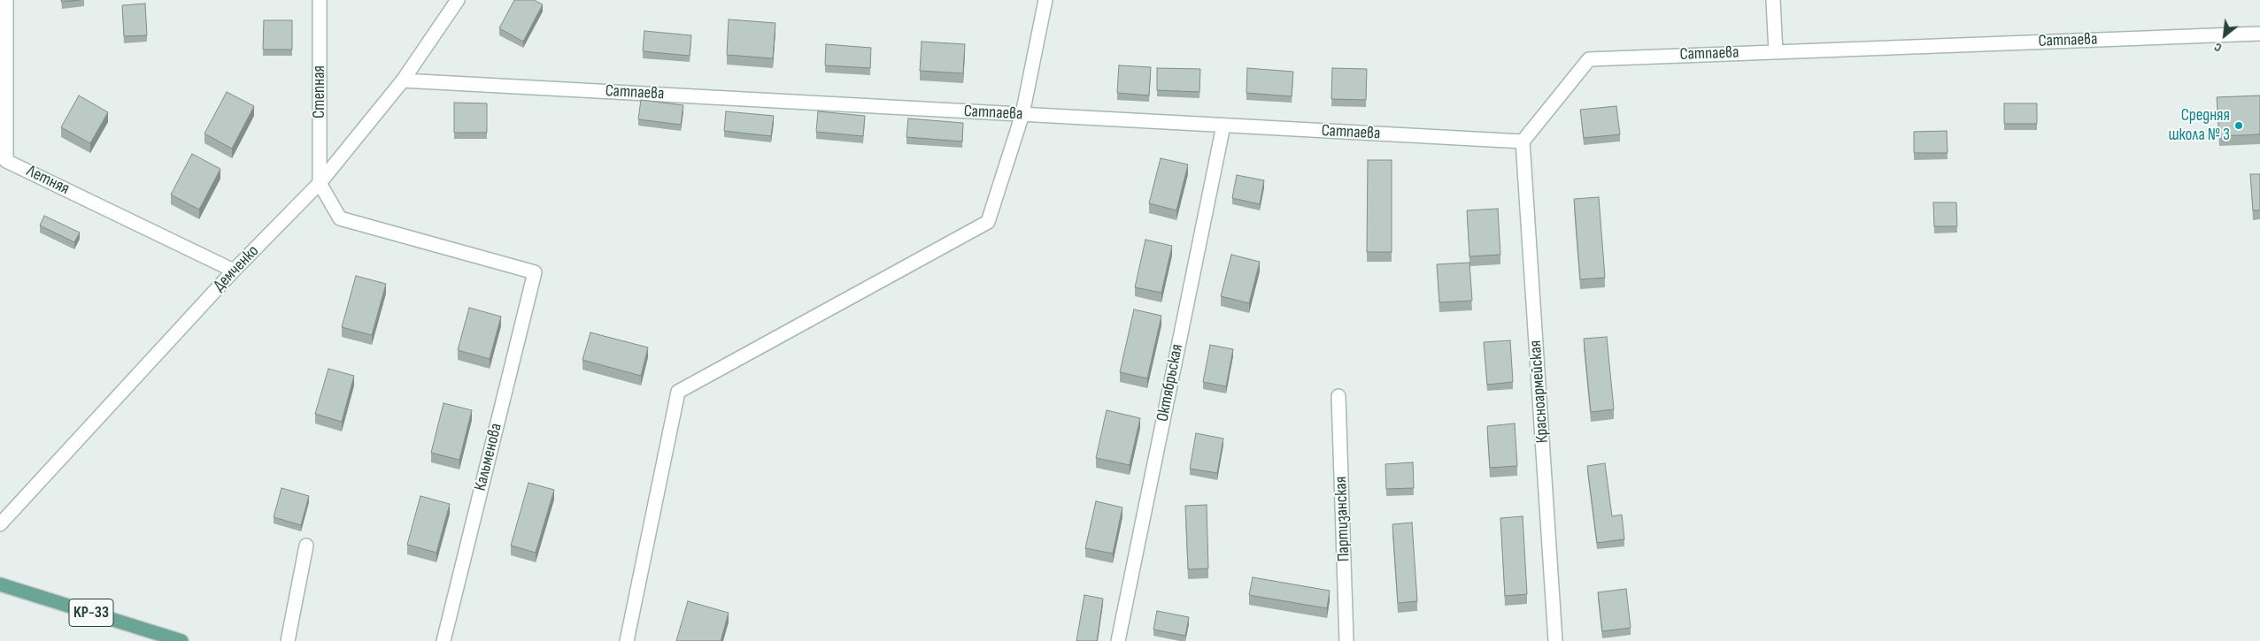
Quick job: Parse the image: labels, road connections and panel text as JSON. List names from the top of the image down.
{
  "streets": {
    "main road": ["KP-33"],
    "street": [
      "Сатпаева",
      "Степная",
      "Летняя",
      "Демченко",
      "Октябрьская",
      "Красноармейская",
      "Кальменова",
      "Партизанская"
    ]
  },
  "crossings": [
    ["Сатпаева", "Демченко"],
    ["Сатпаева", "Октябрьская"],
    ["Сатпаева", "Красноармейская"],
    ["Степная", "Демченко"],
    ["Степная", "Кальменова"],
    ["Летняя", "Демченко"],
    ["Демченко", "Кальменова"]
  ],
  "places": ["Средняя школа № 3"],
  "north": "bottom left"
}
